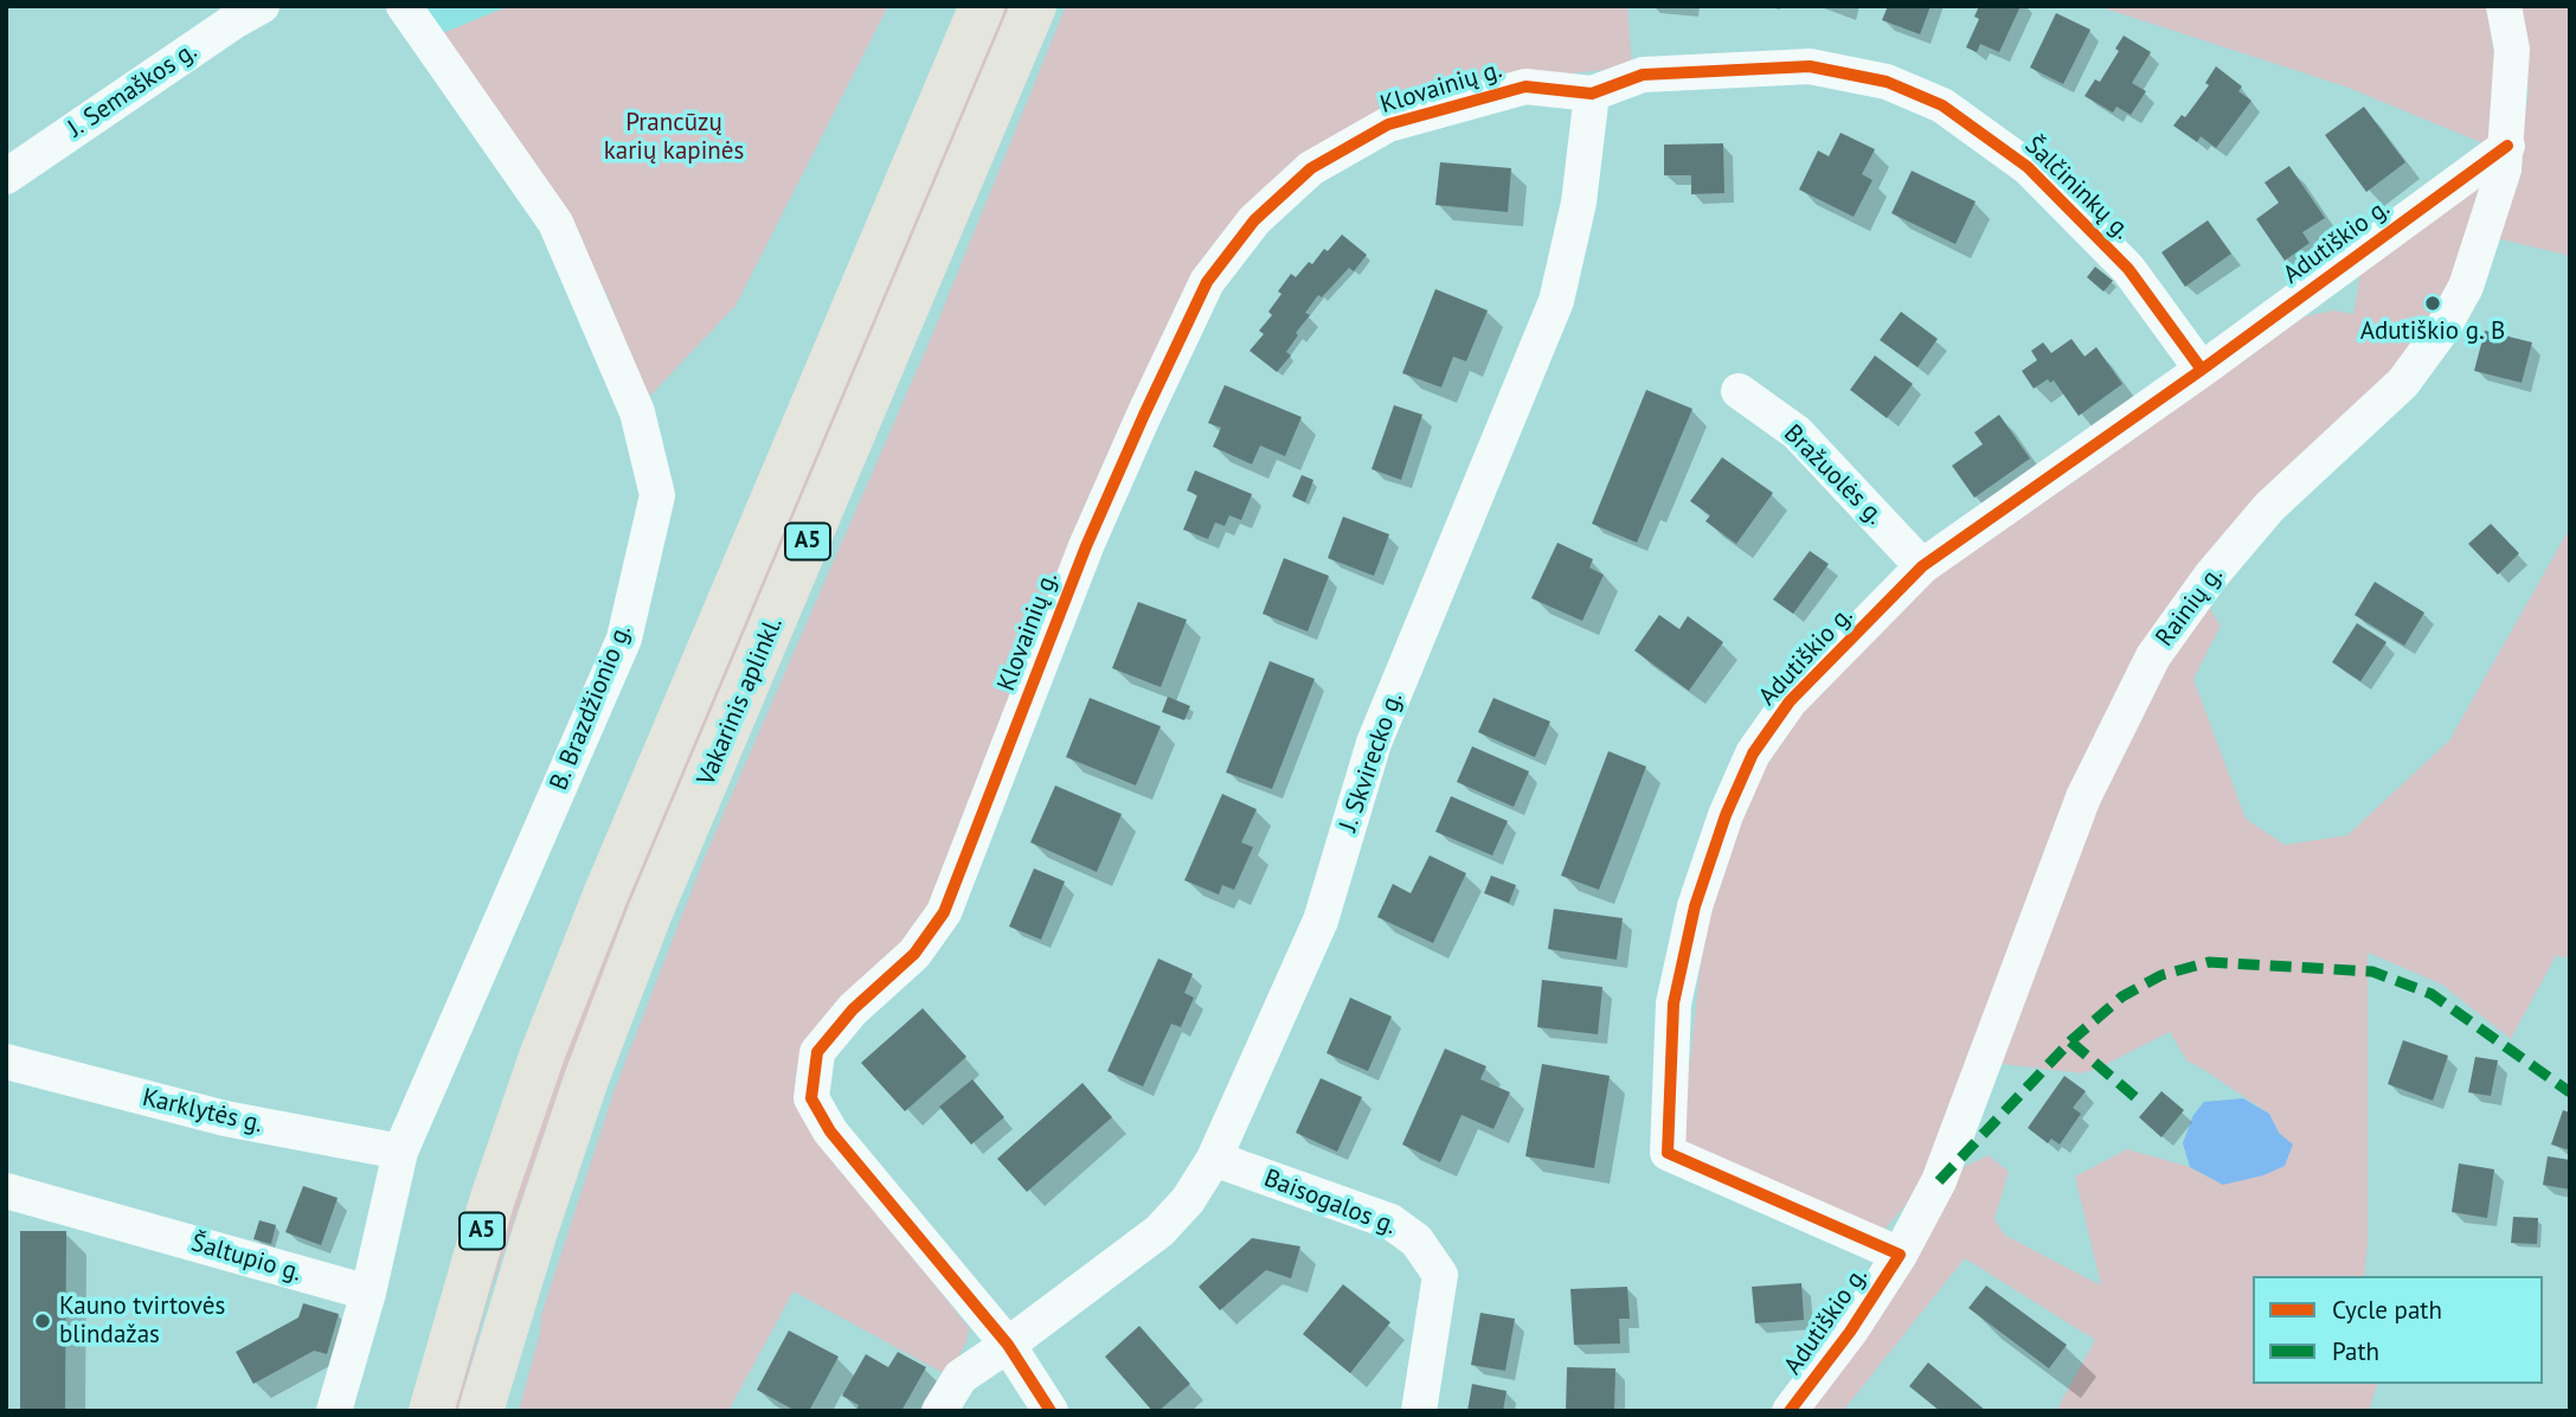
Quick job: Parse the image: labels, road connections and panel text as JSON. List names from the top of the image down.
{
  "streets": {
    "highway": ["A5", "Vakarinis aplinkl."],
    "street": [
      "Klovainių g.",
      "J. Semaškos g.",
      "Šalčininkų g.",
      "Adutiškio g.",
      "Bražuolės g.",
      "Rainių g.",
      "B. Brazdžionio g.",
      "J. Skvirecko g.",
      "Karklytės g.",
      "Baisogalos g.",
      "Šaltupio g."
    ]
  },
  "crossings": [
    ["Klovainių g.", "Šalčininkų g."],
    ["Klovainių g.", "J. Skvirecko g."],
    ["Šalčininkų g.", "Adutiškio g."],
    ["Šalčininkų g.", "J. Skvirecko g."],
    ["Adutiškio g.", "Bražuolės g."],
    ["Adutiškio g.", "Rainių g."],
    ["B. Brazdžionio g.", "Karklytės g."],
    ["B. Brazdžionio g.", "Šaltupio g."],
    ["J. Skvirecko g.", "Baisogalos g."]
  ],
  "parks": ["Prancūzų karių kapinės"],
  "places": ["Adutiškio g. B", "Kauno tvirtovės blindažas"],
  "legend": ["Cycle path", "Path"]
}
